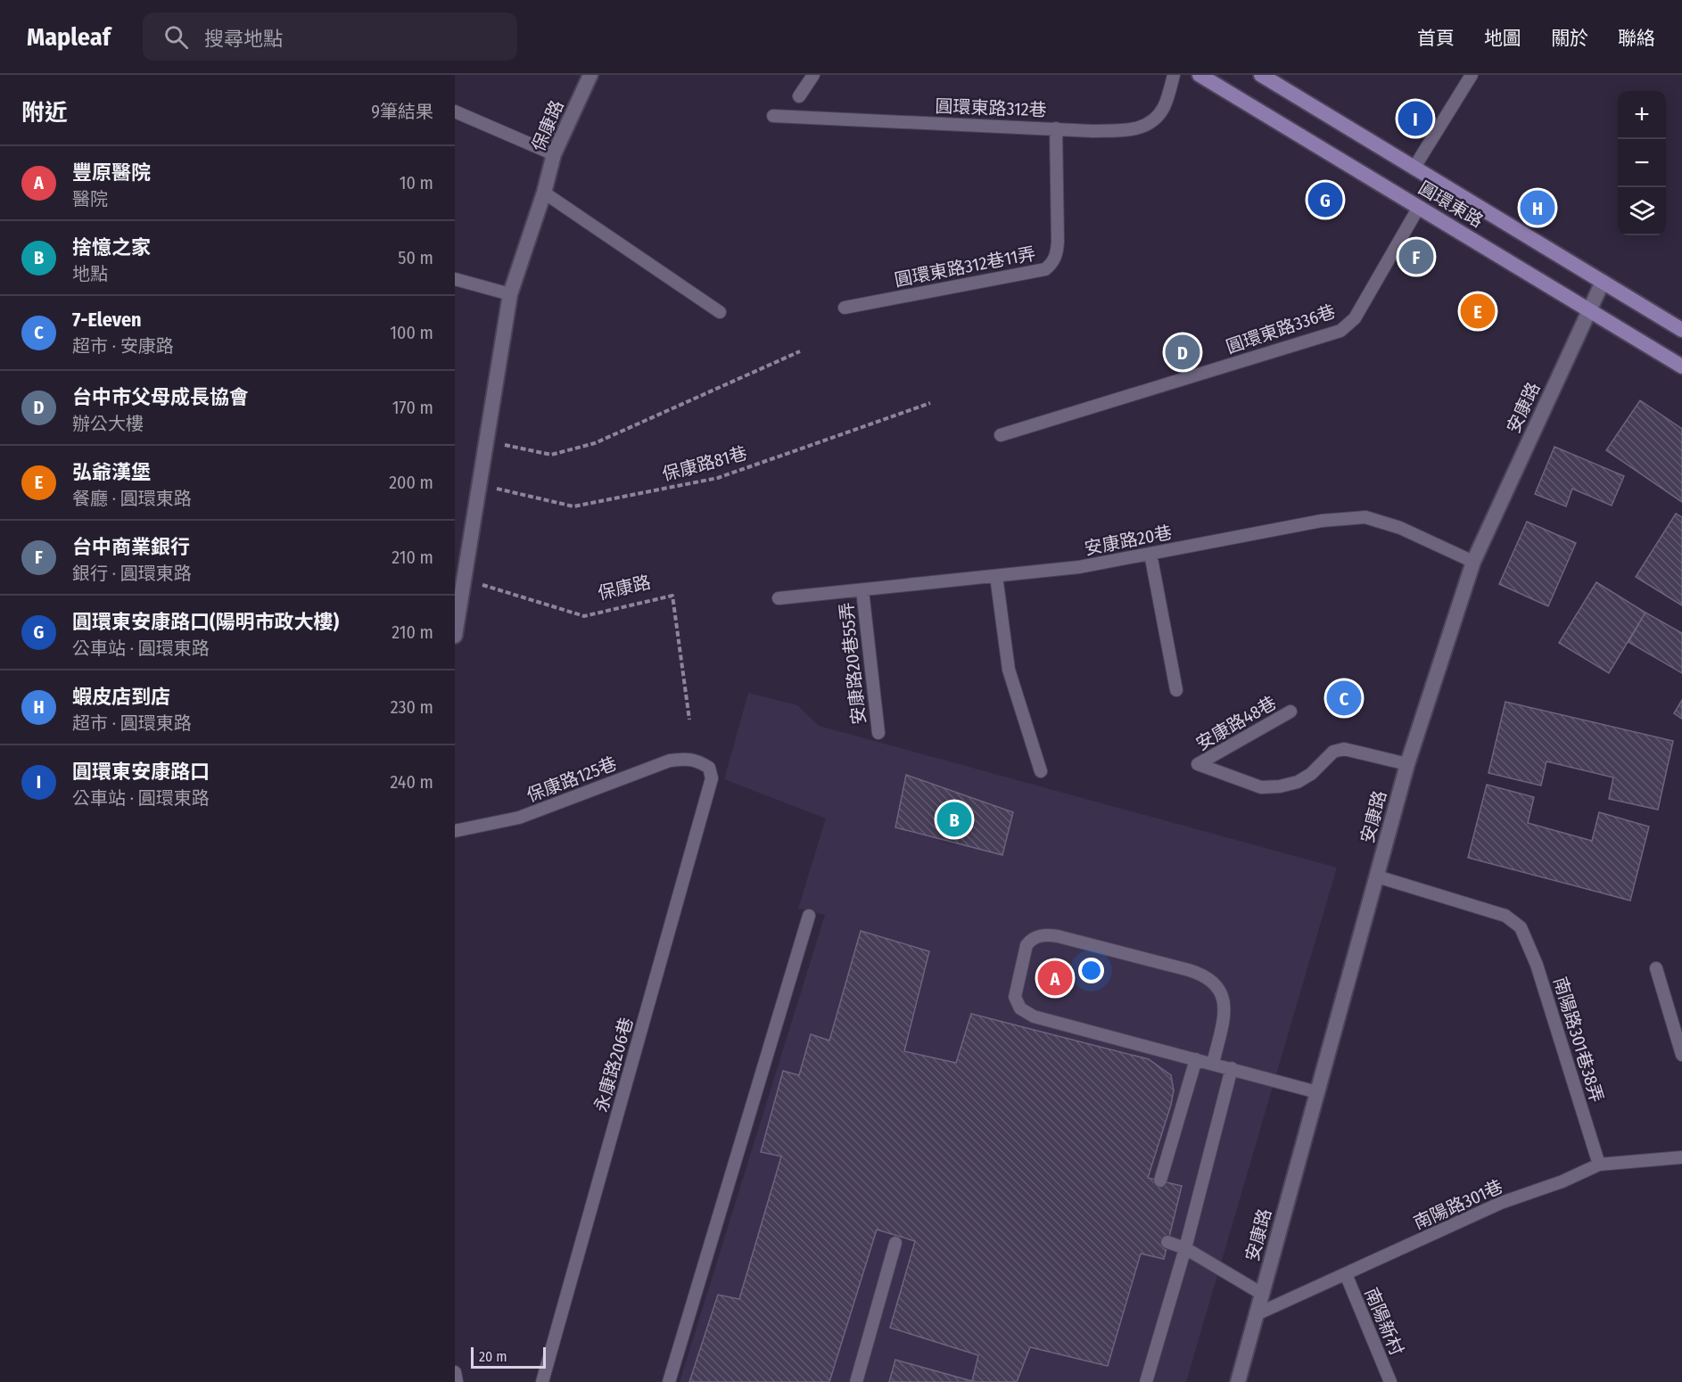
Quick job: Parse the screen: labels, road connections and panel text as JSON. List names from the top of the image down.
{
  "streets": {
    "main road": ["圓環東路"],
    "street": ["保康路", "安康路"],
    "lane": [
      "圓環東路312巷",
      "圓環東路312巷11弄",
      "圓環東路336巷",
      "安康路20巷",
      "安康路20巷55弄",
      "安康路48巷",
      "保康路125巷",
      "南陽路301巷38弄",
      "永康路206巷",
      "南陽路301巷",
      "南陽新村"
    ],
    "path": ["保康路81巷"]
  },
  "crossings": [
    ["圓環東路312巷", "圓環東路312巷11弄"],
    ["保康路", "保康路81巷"],
    ["圓環東路", "圓環東路336巷"],
    ["圓環東路", "安康路"],
    ["安康路", "安康路20巷"],
    ["安康路", "安康路48巷"],
    ["安康路", "南陽路301巷38弄"],
    ["安康路", "南陽路301巷"],
    ["安康路20巷", "安康路20巷55弄"],
    ["保康路125巷", "永康路206巷"],
    ["南陽路301巷38弄", "南陽路301巷"],
    ["南陽路301巷", "南陽新村"]
  ],
  "scale_bar": "20 m",
  "page": {
    "header": "Mapleaf",
    "search": "搜尋地點",
    "nav": [
      "首頁",
      "地圖",
      "關於",
      "聯絡"
    ],
    "heading": ["附近", "9筆結果"],
    "map_buttons": ["+", "−"],
    "pins": [
      "I",
      "G",
      "H",
      "F",
      "E",
      "D",
      "C",
      "B",
      "A"
    ],
    "list": [
      {
        "mark": "A",
        "name": "豐原醫院",
        "note": "醫院",
        "value": "10 m"
      },
      {
        "mark": "B",
        "name": "捨憶之家",
        "note": "地點",
        "value": "50 m"
      },
      {
        "mark": "C",
        "name": "7-Eleven",
        "note": "超市 · 安康路",
        "value": "100 m"
      },
      {
        "mark": "D",
        "name": "台中市父母成長協會",
        "note": "辦公大樓",
        "value": "170 m"
      },
      {
        "mark": "E",
        "name": "弘爺漢堡",
        "note": "餐廳 · 圓環東路",
        "value": "200 m"
      },
      {
        "mark": "F",
        "name": "台中商業銀行",
        "note": "銀行 · 圓環東路",
        "value": "210 m"
      },
      {
        "mark": "G",
        "name": "圓環東安康路口(陽明市政大樓)",
        "note": "公車站 · 圓環東路",
        "value": "210 m"
      },
      {
        "mark": "H",
        "name": "蝦皮店到店",
        "note": "超市 · 圓環東路",
        "value": "230 m"
      },
      {
        "mark": "I",
        "name": "圓環東安康路口",
        "note": "公車站 · 圓環東路",
        "value": "240 m"
      }
    ],
    "scale": "20 m"
  }
}
